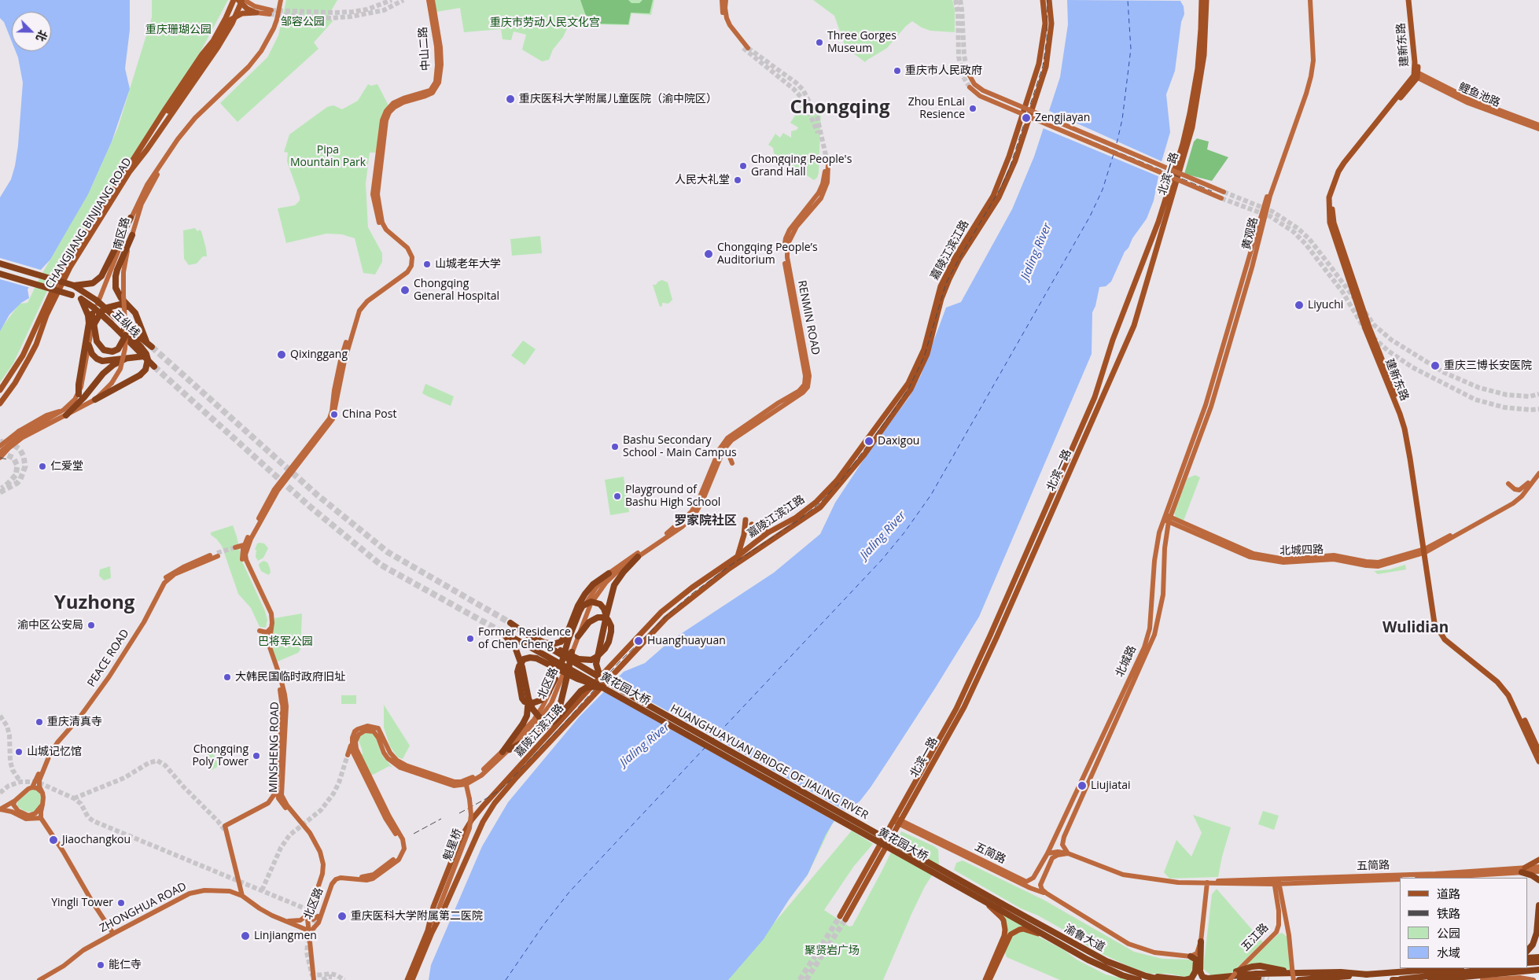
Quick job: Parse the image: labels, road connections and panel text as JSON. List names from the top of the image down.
{
  "streets": {
    "highway": [
      "五纵线",
      "黄花园大桥",
      "HUANGHUAYUAN BRIDGE OF JIALING RIVER",
      "渝鲁大道"
    ],
    "main road": [
      "建新东路",
      "中山二路",
      "鲤鱼池路",
      "北滨一路",
      "CHANGJIANG BINJIANG ROAD",
      "南区路",
      "黄观路",
      "嘉陵江滨江路",
      "RENMIN ROAD",
      "北城四路",
      "PEACE ROAD",
      "北城路",
      "北区路",
      "MINSHENG ROAD",
      "魁星桥",
      "五简路",
      "ZHONGHUA ROAD",
      "五江路"
    ]
  },
  "crossings": [
    ["建新东路", "鲤鱼池路"],
    ["建新东路", "北城四路"],
    ["北滨一路", "五简路"],
    ["黄观路", "北城路"],
    ["嘉陵江滨江路", "魁星桥"],
    ["RENMIN ROAD", "北区路"],
    ["北城四路", "北城路"],
    ["北城路", "五简路"],
    ["北区路", "魁星桥"],
    ["北区路", "ZHONGHUA ROAD"],
    ["黄花园大桥", "HUANGHUAYUAN BRIDGE OF JIALING RIVER"],
    ["黄花园大桥", "渝鲁大道"],
    ["MINSHENG ROAD", "ZHONGHUA ROAD"],
    ["HUANGHUAYUAN BRIDGE OF JIALING RIVER", "渝鲁大道"],
    ["五简路", "五江路"]
  ],
  "districts": [
    "Chongqing",
    "罗家院社区",
    "Yuzhong",
    "Wulidian"
  ],
  "water": ["Jialing River"],
  "parks": [
    "邹容公园",
    "重庆市劳动人民文化宫",
    "重庆珊瑚公园",
    "Pipa Mountain Park",
    "巴将军公园",
    "聚贤岩广场"
  ],
  "places": [
    "Three Gorges Museum",
    "重庆市人民政府",
    "重庆医科大学附属儿童医院（渝中院区）",
    "Zhou EnLai Resience",
    "Zengjiayan",
    "Chongqing People's Grand Hall",
    "人民大礼堂",
    "Chongqing People’s Auditorium",
    "山城老年大学",
    "Chongqing General Hospital",
    "Liyuchi",
    "Qixinggang",
    "重庆三博长安医院",
    "China Post",
    "Daxigou",
    "Bashu Secondary School - Main Campus",
    "仁爱堂",
    "Playground of Bashu High School",
    "渝中区公安局",
    "Former Residence of Chen Cheng",
    "Huanghuayuan",
    "大韩民国临时政府旧址",
    "重庆清真寺",
    "山城记忆馆",
    "Chongqing Poly Tower",
    "Liujiatai",
    "Jiaochangkou",
    "Yingli Tower",
    "重庆医科大学附属第二医院",
    "Linjiangmen",
    "能仁寺"
  ],
  "legend": [
    "道路",
    "铁路",
    "公园",
    "水域"
  ],
  "north": "bottom right"
}
